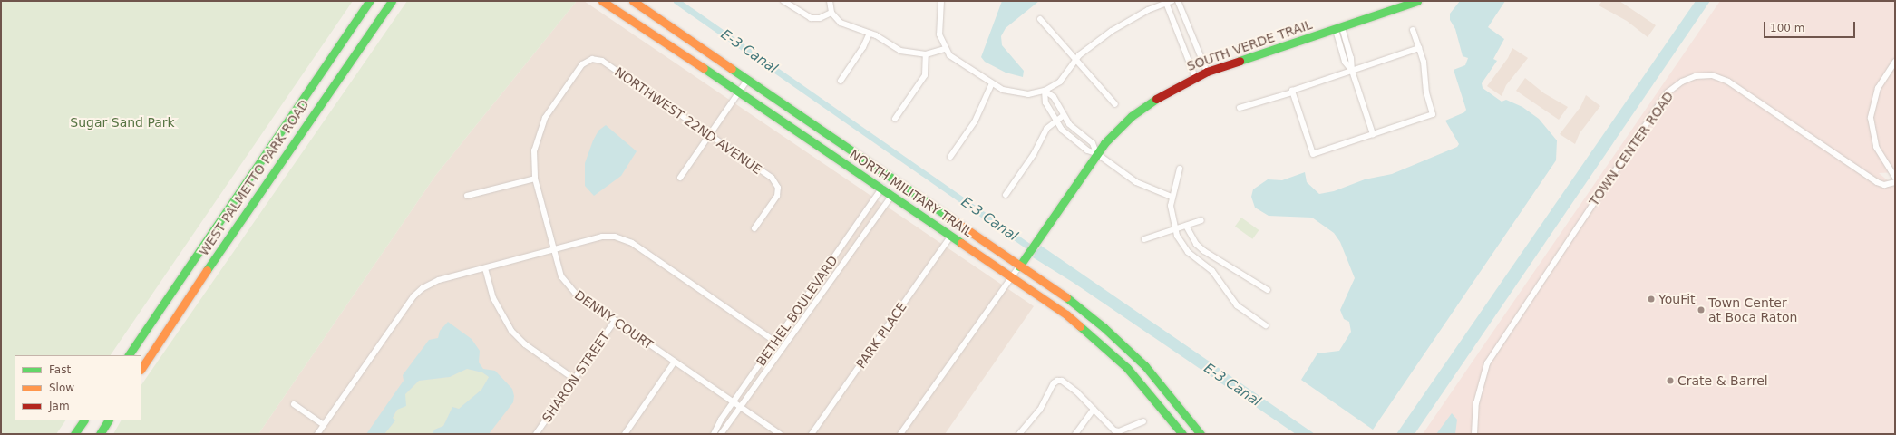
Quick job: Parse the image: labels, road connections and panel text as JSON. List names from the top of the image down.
{
  "streets": {
    "main road": ["SOUTH VERDE TRAIL", "WEST PALMETTO PARK ROAD", "NORTH MILITARY TRAIL"],
    "street": [
      "NORTHWEST 22ND AVENUE",
      "TOWN CENTER ROAD",
      "BETHEL BOULEVARD",
      "DENNY COURT",
      "PARK PLACE",
      "SHARON STREET"
    ]
  },
  "crossings": [
    ["SOUTH VERDE TRAIL", "NORTH MILITARY TRAIL"],
    ["NORTHWEST 22ND AVENUE", "DENNY COURT"],
    ["NORTH MILITARY TRAIL", "BETHEL BOULEVARD"],
    ["NORTH MILITARY TRAIL", "PARK PLACE"],
    ["BETHEL BOULEVARD", "DENNY COURT"],
    ["DENNY COURT", "SHARON STREET"]
  ],
  "water": ["E-3 Canal"],
  "parks": ["Sugar Sand Park"],
  "places": ["YouFit", "Town Center at Boca Raton", "Crate & Barrel"],
  "legend": ["Fast", "Slow", "Jam"],
  "scale_bar": "100 m"
}
